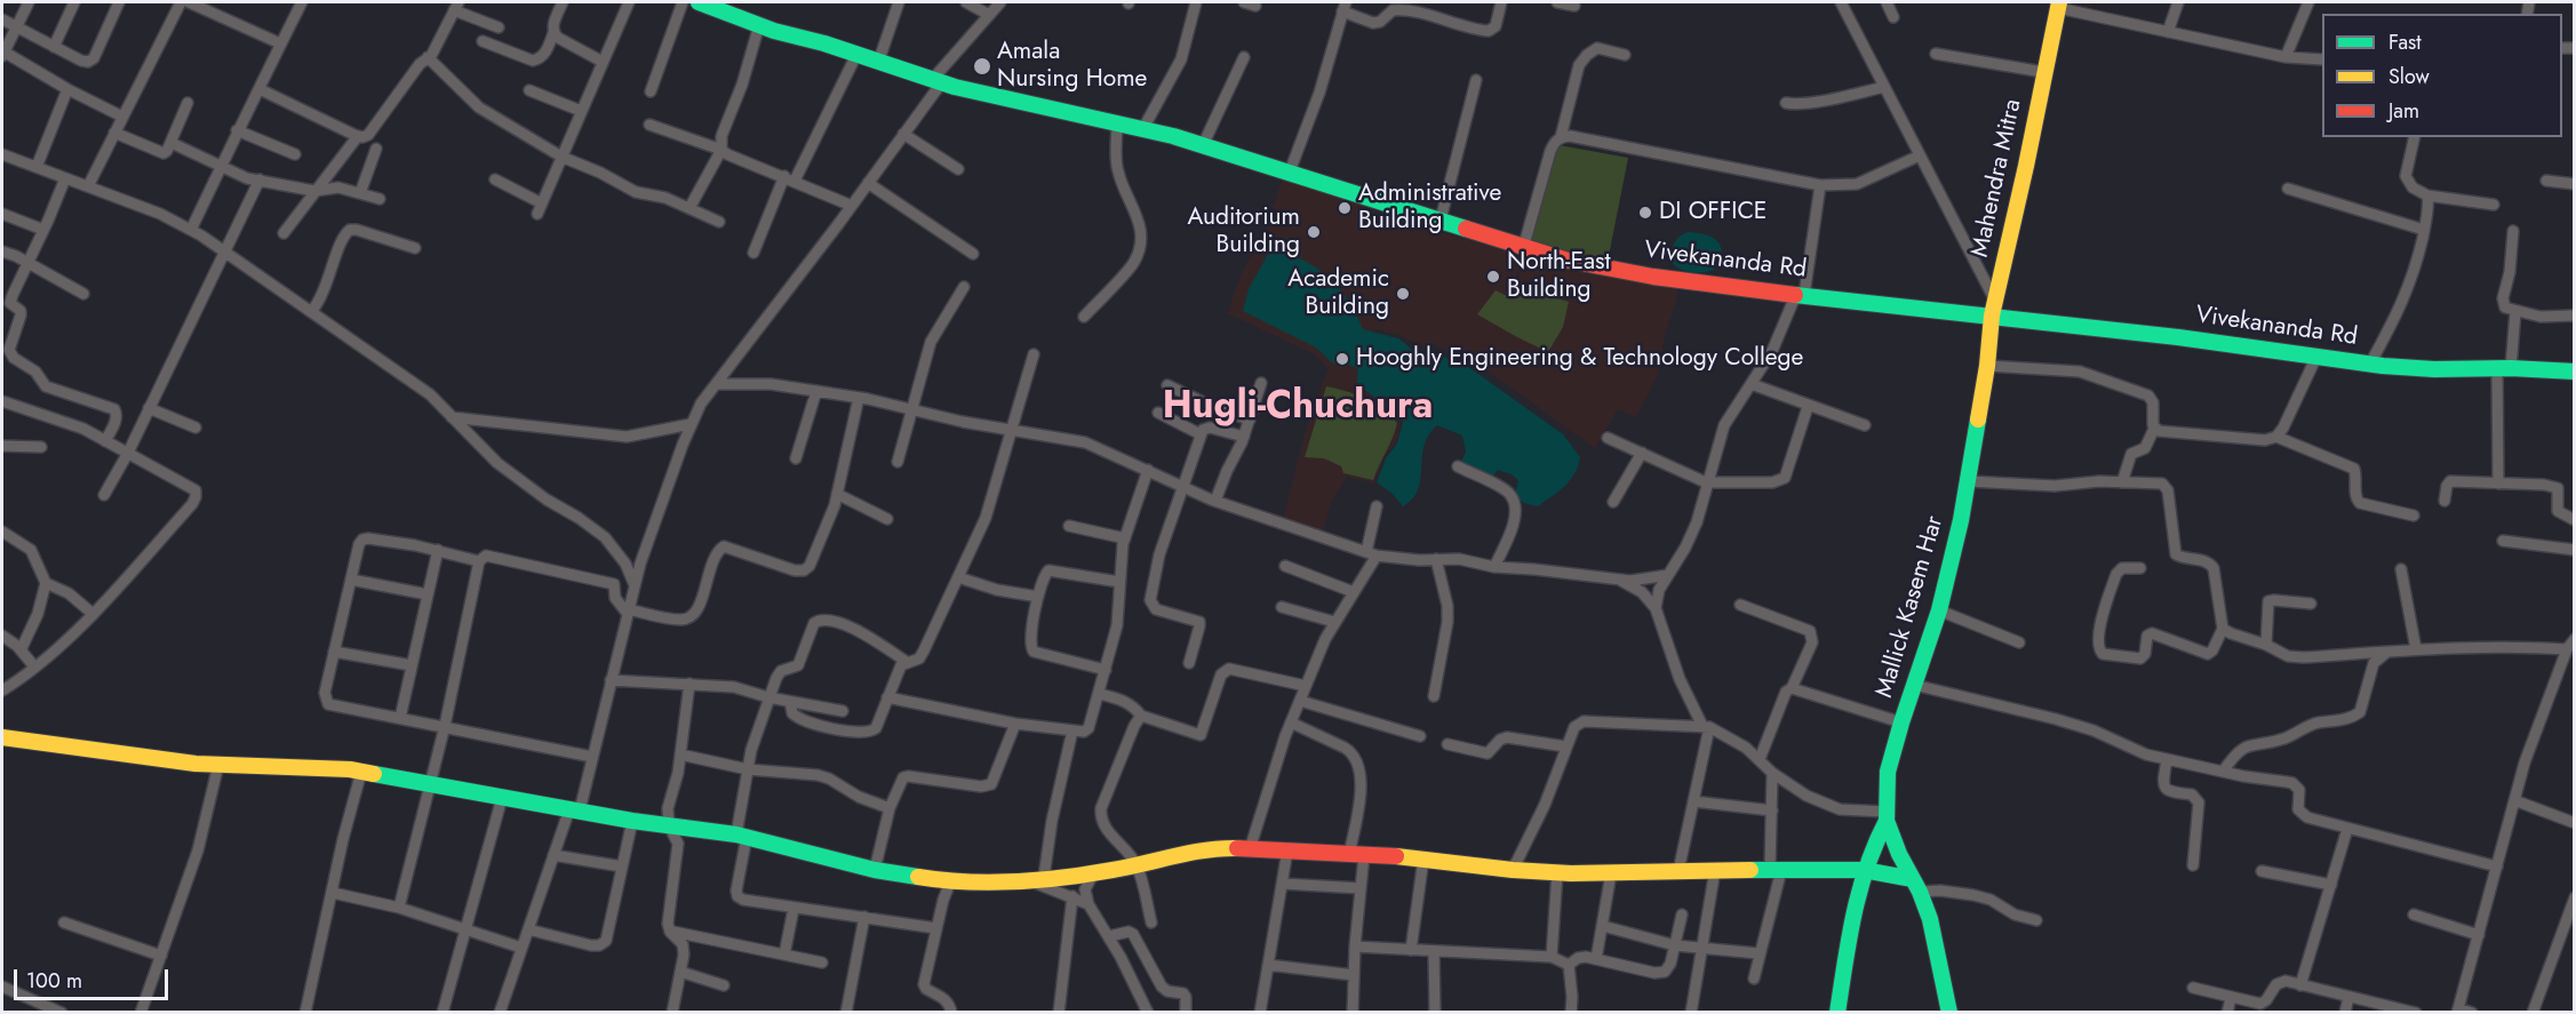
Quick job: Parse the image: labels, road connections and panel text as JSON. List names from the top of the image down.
{
  "streets": {
    "street": ["Mahendra Mitra", "Vivekananda Rd", "Mallick Kasem Har"]
  },
  "crossings": [
    ["Mahendra Mitra", "Vivekananda Rd"],
    ["Mahendra Mitra", "Mallick Kasem Har"]
  ],
  "districts": ["Hugli-Chuchura"],
  "places": [
    "Amala Nursing Home",
    "Administrative Building",
    "DI OFFICE",
    "Auditorium Building",
    "North-East Building",
    "Academic Building",
    "Hooghly Engineering & Technology College"
  ],
  "legend": ["Fast", "Slow", "Jam"],
  "scale_bar": "100 m"
}
